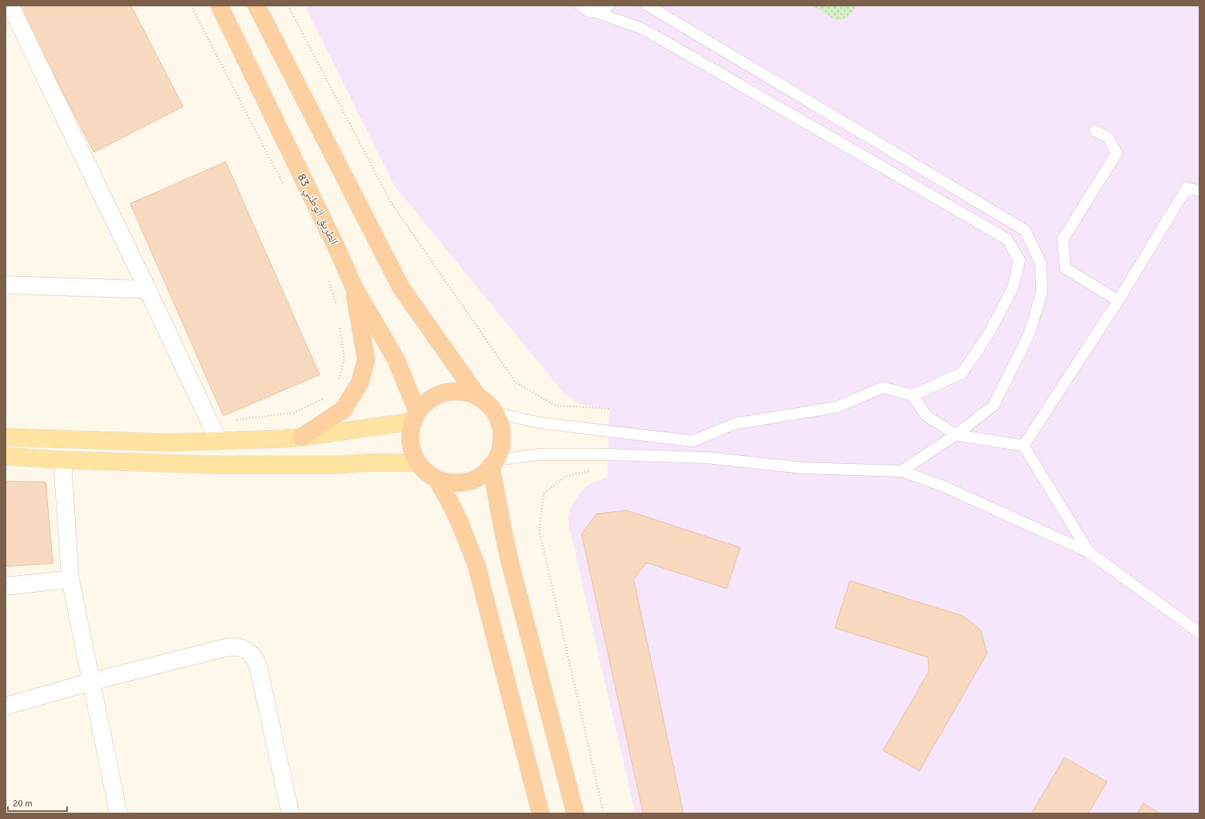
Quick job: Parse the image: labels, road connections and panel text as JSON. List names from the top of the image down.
{
  "streets": {
    "highway": ["الطريق الوطني 83"]
  },
  "scale_bar": "20 m"
}
